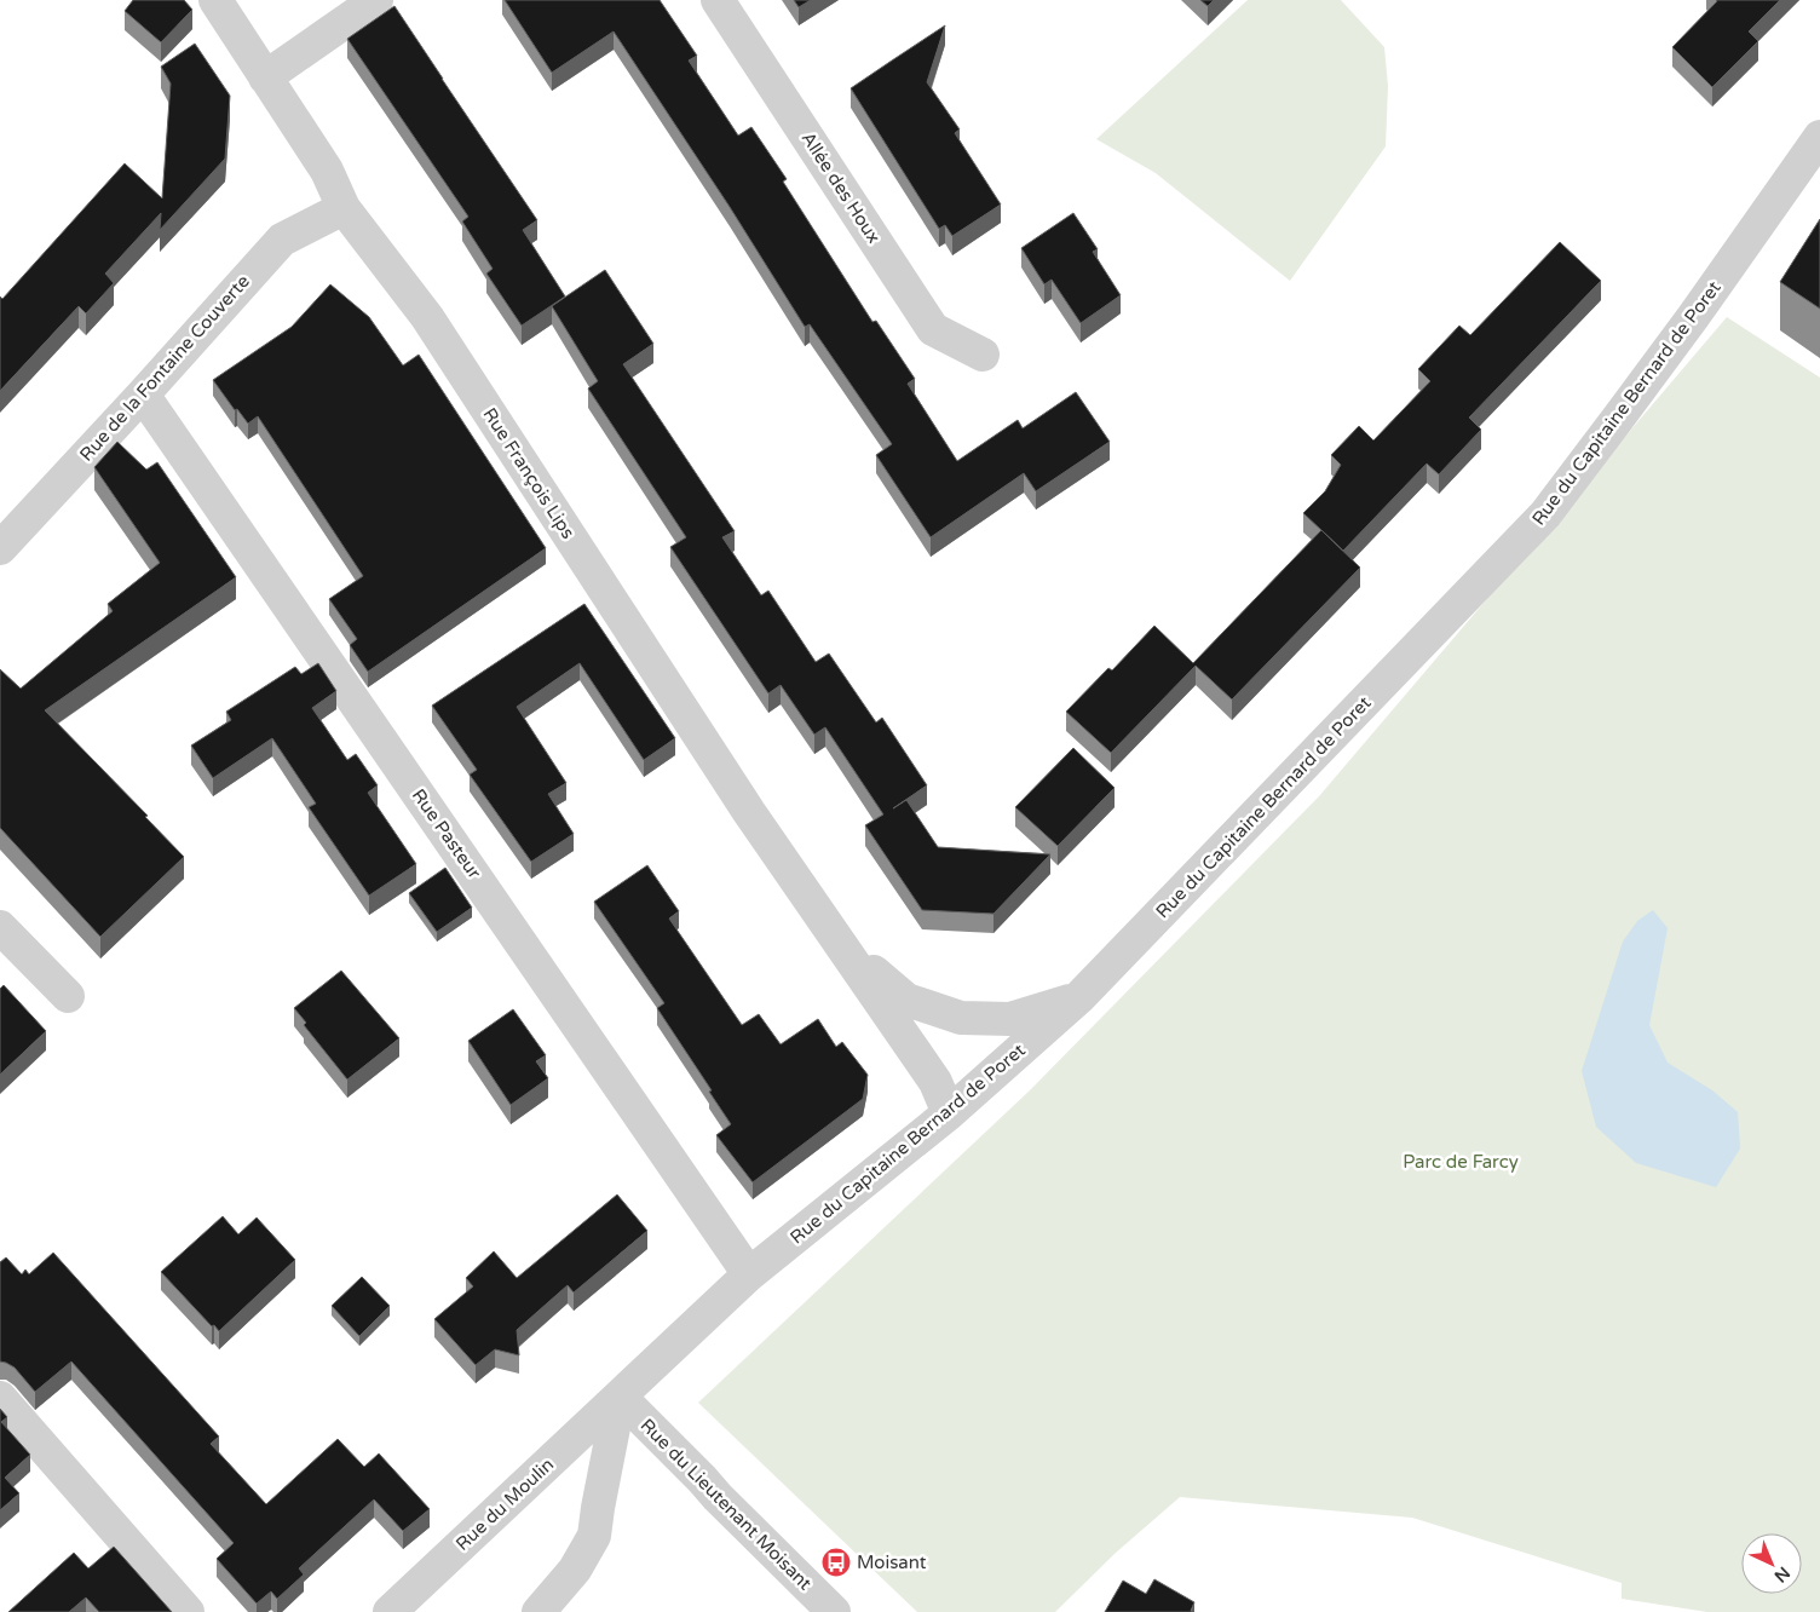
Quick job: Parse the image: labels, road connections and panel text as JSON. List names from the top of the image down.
{
  "streets": {
    "street": [
      "Allée des Houx",
      "Rue de la Fontaine Couverte",
      "Rue du Capitaine Bernard de Poret",
      "Rue François Lips",
      "Rue Pasteur",
      "Rue du Moulin",
      "Rue du Lieutenant Moisant"
    ]
  },
  "crossings": [
    ["Rue de la Fontaine Couverte", "Rue François Lips"],
    ["Rue de la Fontaine Couverte", "Rue Pasteur"],
    ["Rue du Capitaine Bernard de Poret", "Rue François Lips"],
    ["Rue du Capitaine Bernard de Poret", "Rue Pasteur"],
    ["Rue du Capitaine Bernard de Poret", "Rue du Moulin"],
    ["Rue du Capitaine Bernard de Poret", "Rue du Lieutenant Moisant"],
    ["Rue du Moulin", "Rue du Lieutenant Moisant"]
  ],
  "parks": ["Parc de Farcy"],
  "places": {
    "bus stop": ["Moisant"]
  },
  "north": "bottom right"
}
